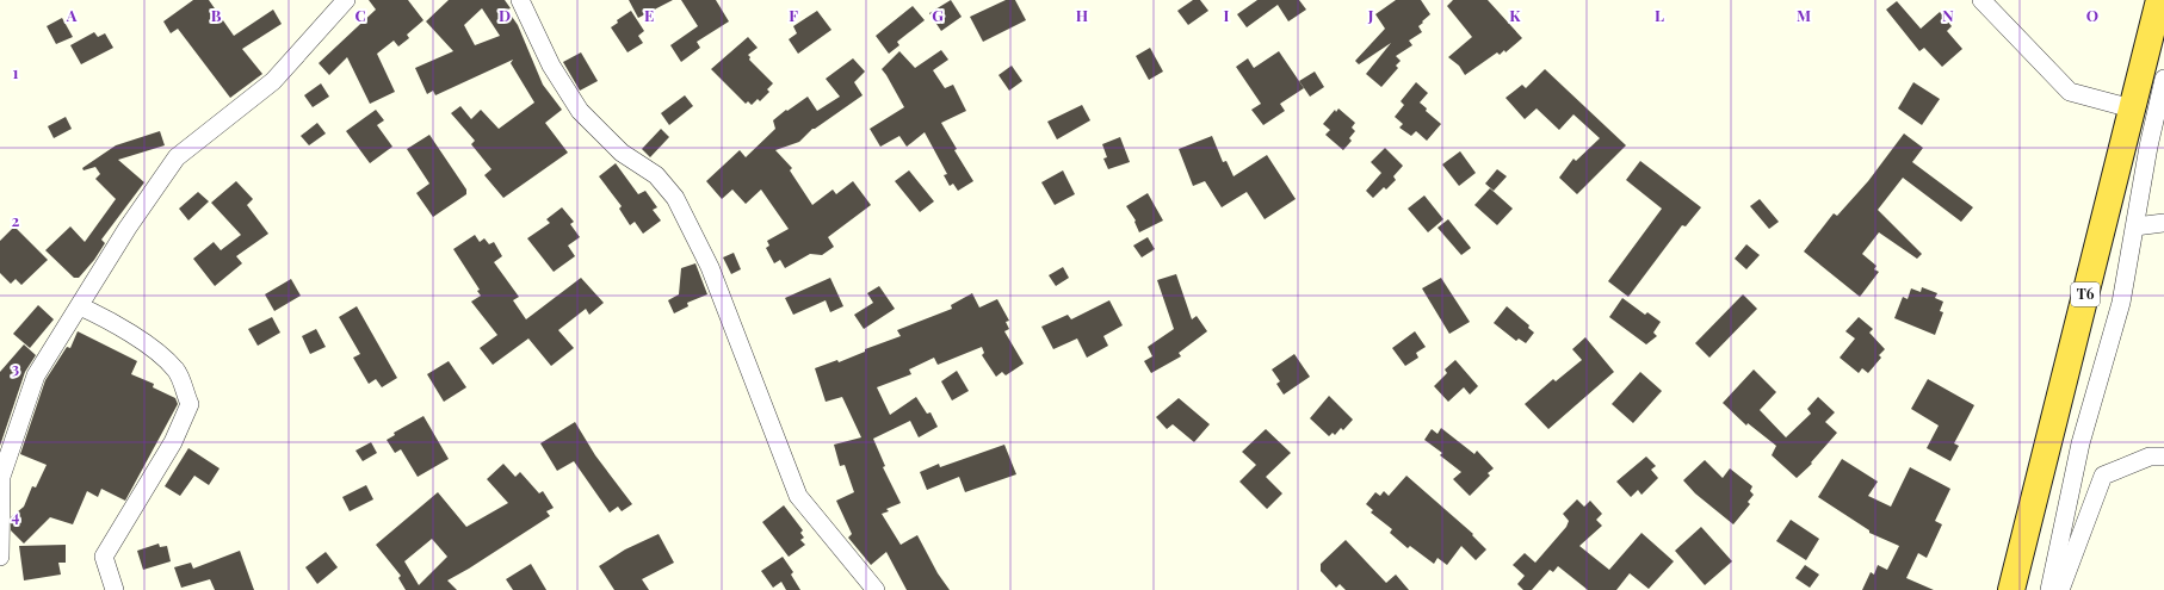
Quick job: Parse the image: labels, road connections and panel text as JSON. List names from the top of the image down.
{
  "streets": {
    "highway": ["T6"]
  },
  "grid": {
    "columns": [
      "A",
      "B",
      "C",
      "D",
      "E",
      "F",
      "G",
      "H",
      "I",
      "J",
      "K",
      "L",
      "M",
      "N",
      "O"
    ],
    "rows": [
      "1",
      "2",
      "3",
      "4"
    ]
  }
}
